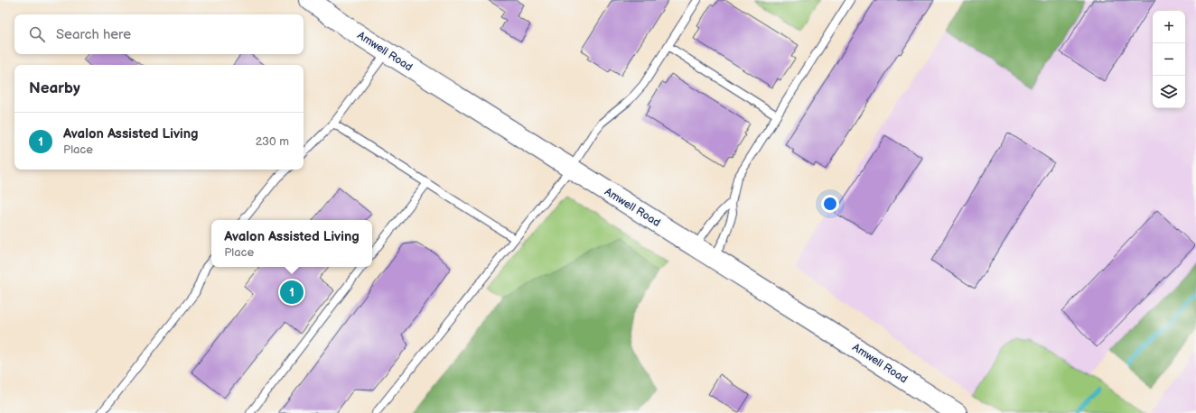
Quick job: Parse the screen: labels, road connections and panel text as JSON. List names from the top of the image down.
{
  "streets": {
    "main road": ["Amwell Road"]
  },
  "page": {
    "map_buttons": ["+", "−"],
    "search": "Search here",
    "heading": "Nearby",
    "list": [
      {
        "mark": "1",
        "name": "Avalon Assisted Living",
        "note": "Place",
        "value": "230 m"
      }
    ],
    "popup": ["Avalon Assisted Living", "Place"],
    "pins": "1"
  }
}
